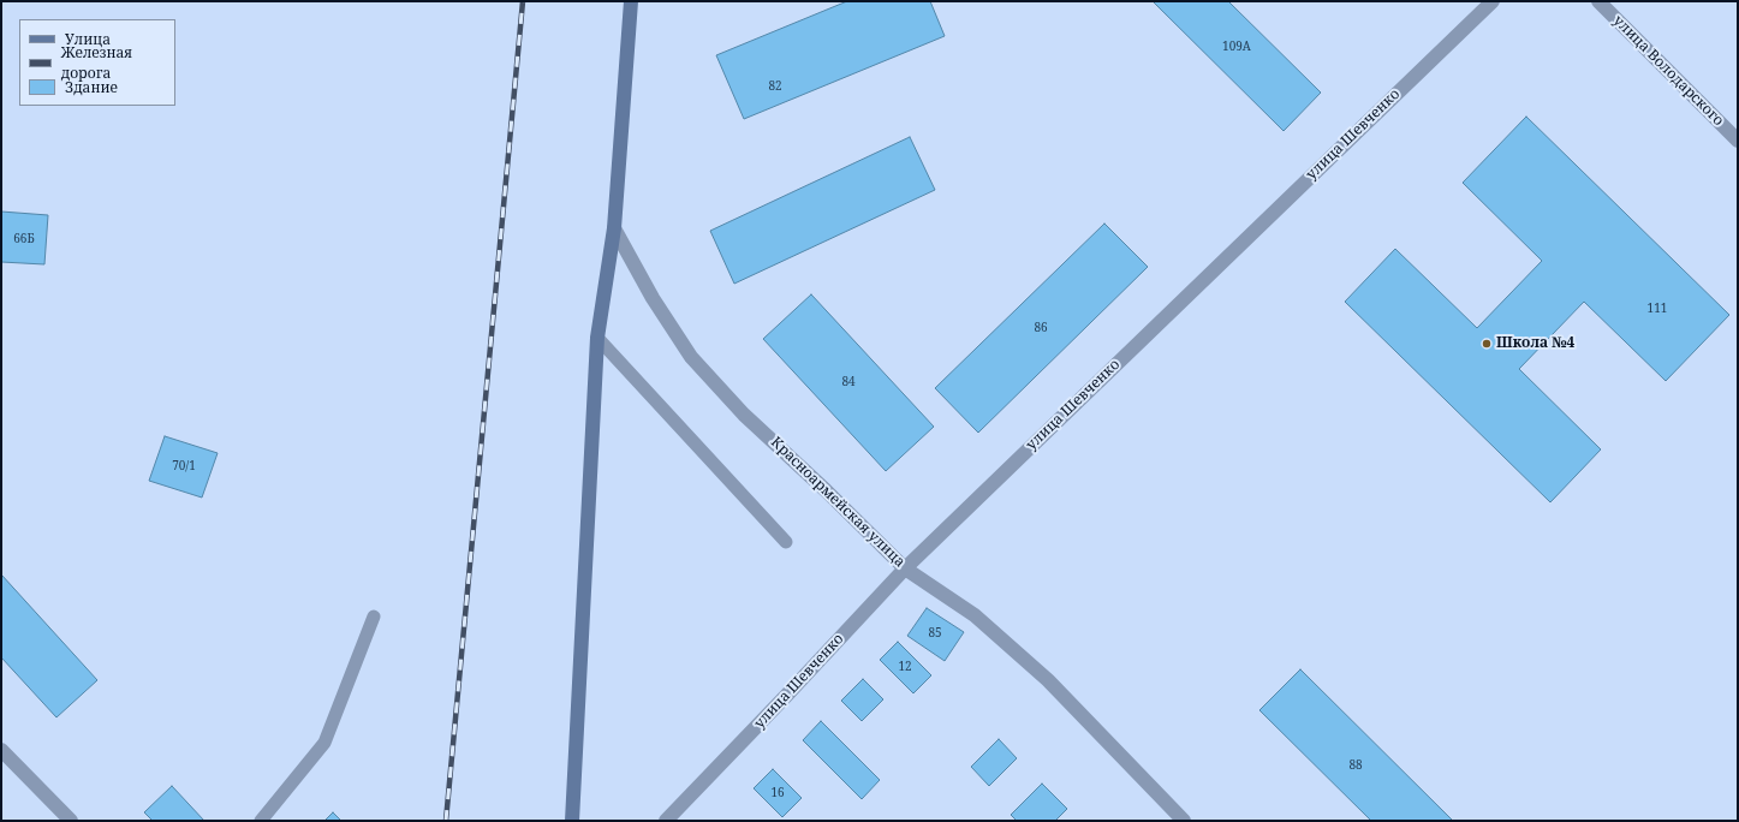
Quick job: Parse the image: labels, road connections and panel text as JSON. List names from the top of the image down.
{
  "streets": {
    "street": ["улица Володарского", "улица Шевченко", "Красноармейская улица"]
  },
  "crossings": [
    ["улица Шевченко", "Красноармейская улица"]
  ],
  "places": ["Школа №4"],
  "house_numbers": [
    "109А",
    "82",
    "66Б",
    "111",
    "86",
    "84",
    "70/1",
    "85",
    "12",
    "88",
    "16"
  ],
  "legend": ["Улица", "Железная дорога", "Здание"]
}
